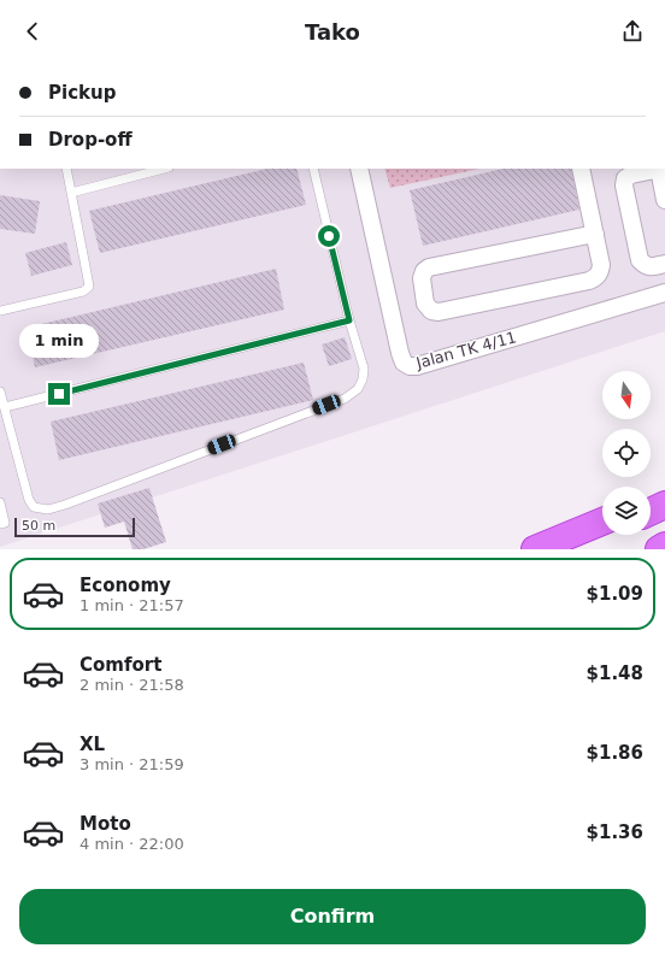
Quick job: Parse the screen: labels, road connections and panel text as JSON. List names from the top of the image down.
{
  "streets": {
    "street": ["Jalan TK 4/11"]
  },
  "scale_bar": "50 m",
  "north": "bottom",
  "page": {
    "header": "Tako",
    "banner": ["Pickup", "Drop-off"],
    "bubble": "1 min",
    "scale": "50 m",
    "list": [
      {
        "name": "Economy",
        "note": "1 min · 21:57",
        "value": "$1.09"
      },
      {
        "name": "Comfort",
        "note": "2 min · 21:58",
        "value": "$1.48"
      },
      {
        "name": "XL",
        "note": "3 min · 21:59",
        "value": "$1.86"
      },
      {
        "name": "Moto",
        "note": "4 min · 22:00",
        "value": "$1.36"
      }
    ],
    "buttons": "Confirm"
  }
}
